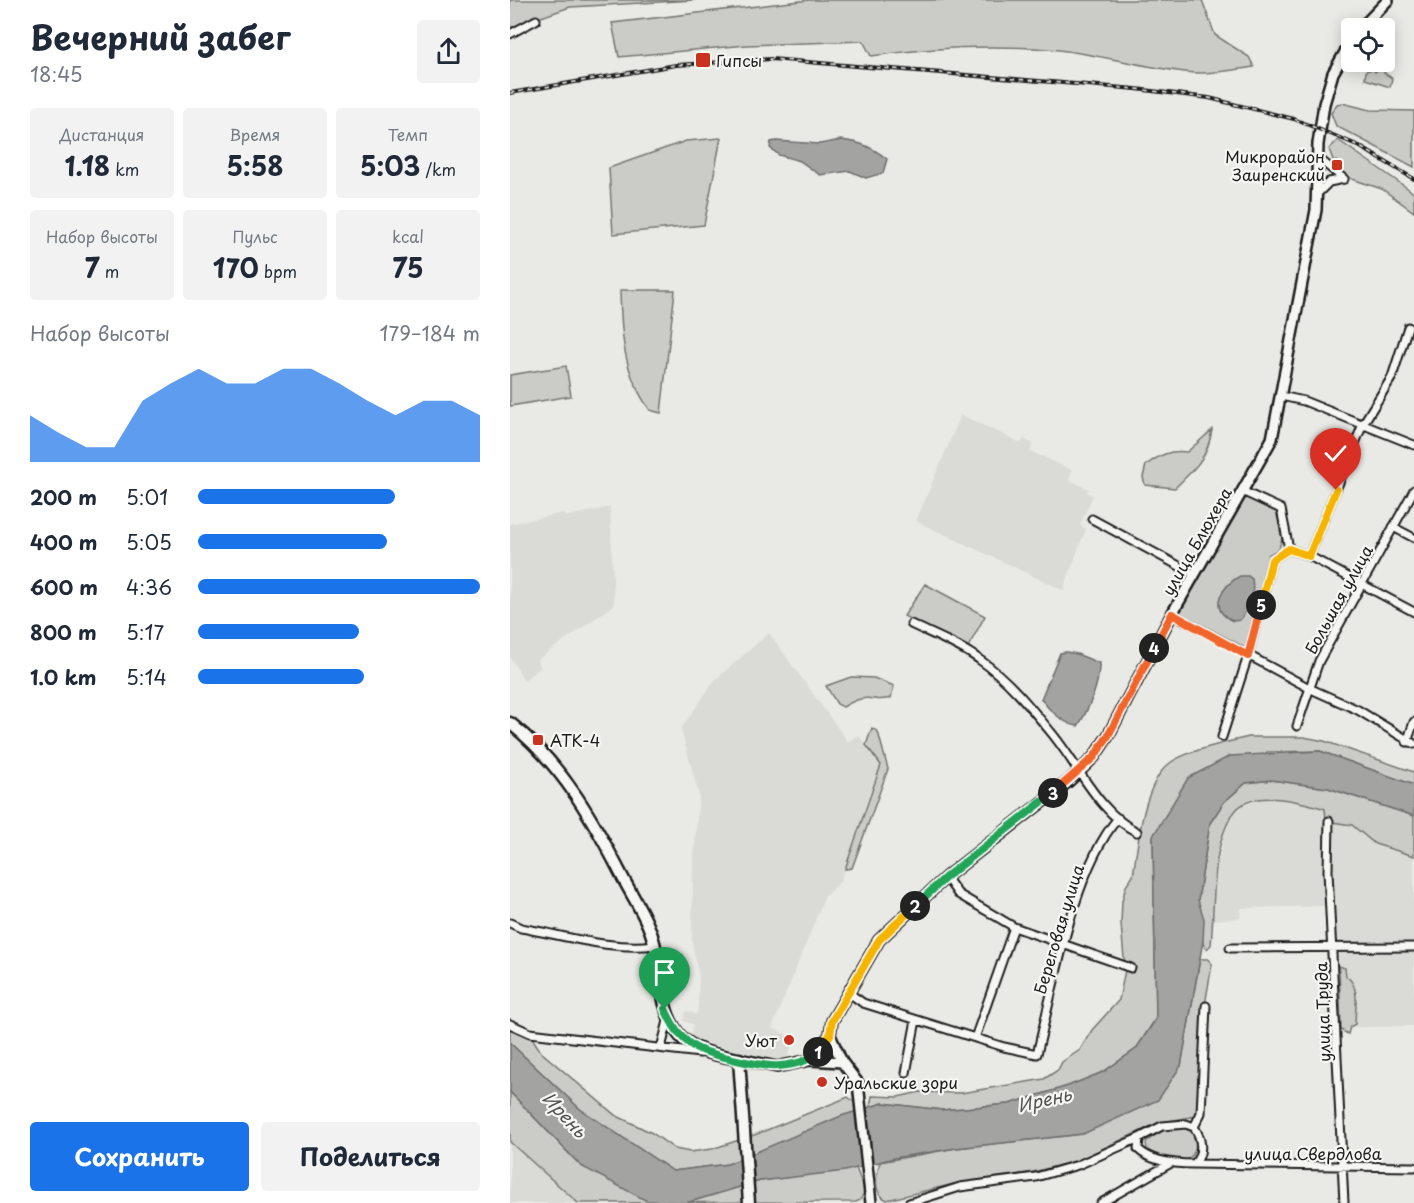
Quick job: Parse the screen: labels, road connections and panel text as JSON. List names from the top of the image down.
{
  "streets": {
    "street": [
      "улица Блюхера",
      "Большая улица",
      "Береговая улица",
      "улица Труда",
      "улица Свердлова"
    ]
  },
  "crossings": [
    ["улица Труда", "улица Свердлова"]
  ],
  "water": ["Ирень"],
  "places": {
    "transit": ["Гипсы", "Микрорайон Заиренский", "АТК-4"],
    "other": ["Уют", "Уральские зори"]
  },
  "page": {
    "heading": ["Вечерний забег", "18:45"],
    "stats": [
      ["Дистанция", "1.18 km"],
      ["Время", "5:58"],
      ["Темп", "5:03 /km"],
      ["Набор высоты", "7 m"],
      ["Пульс", "170 bpm"],
      ["kcal", "75"]
    ],
    "chart": ["Набор высоты", "179–184 m"],
    "list": [
      {
        "name": "200 m",
        "note": "5:01"
      },
      {
        "name": "400 m",
        "note": "5:05"
      },
      {
        "name": "600 m",
        "note": "4:36"
      },
      {
        "name": "800 m",
        "note": "5:17"
      },
      {
        "name": "1.0 km",
        "note": "5:14"
      }
    ],
    "pins": [
      "5",
      "4",
      "3",
      "2",
      "1"
    ],
    "buttons": ["Сохранить", "Поделиться"]
  }
}
